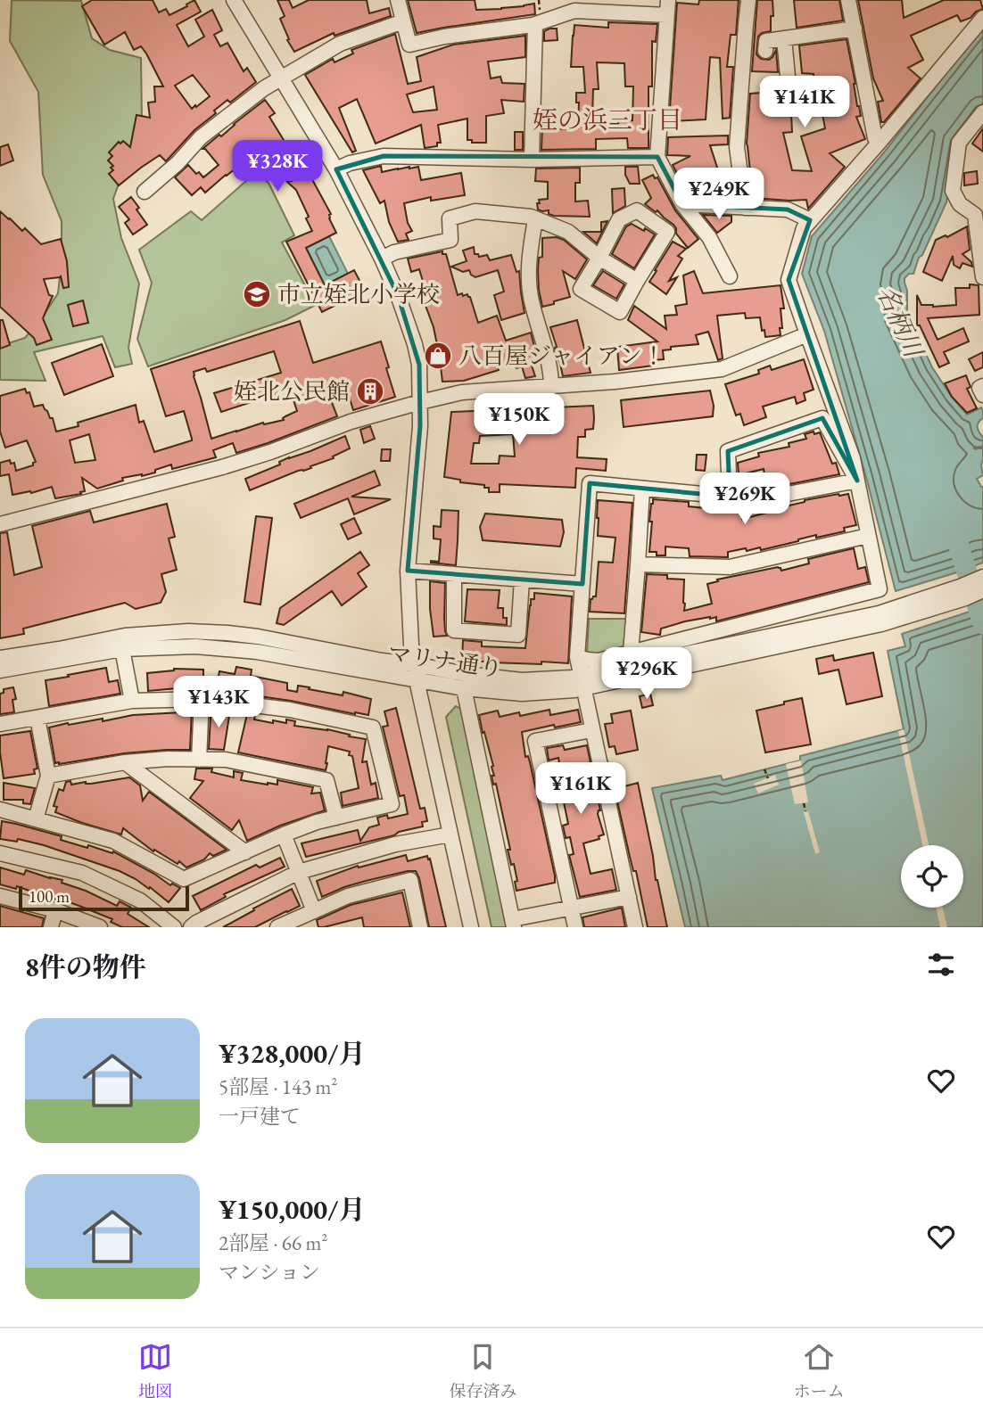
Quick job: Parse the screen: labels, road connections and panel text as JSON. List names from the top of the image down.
{
  "streets": {
    "street": ["マリナ通り"]
  },
  "districts": ["姪の浜三丁目"],
  "water": ["名柄川"],
  "places": {
    "school or university": ["市立姪北小学校"],
    "shop": ["八百屋ジャイアン！"],
    "building": ["姪北公民館"]
  },
  "scale_bar": "100 m",
  "page": {
    "price": [
      "¥141K",
      "¥328K",
      "¥249K",
      "¥150K",
      "¥269K",
      "¥296K",
      "¥143K",
      "¥161K"
    ],
    "scale": "100 m",
    "heading": "8件の物件",
    "list": [
      {
        "name": "¥328,000/月",
        "note": "5部屋 · 143 m² · 一戸建て"
      },
      {
        "name": "¥150,000/月",
        "note": "2部屋 · 66 m² · マンション"
      }
    ],
    "tabs": ["地図", "保存済み", "ホーム"]
  }
}
